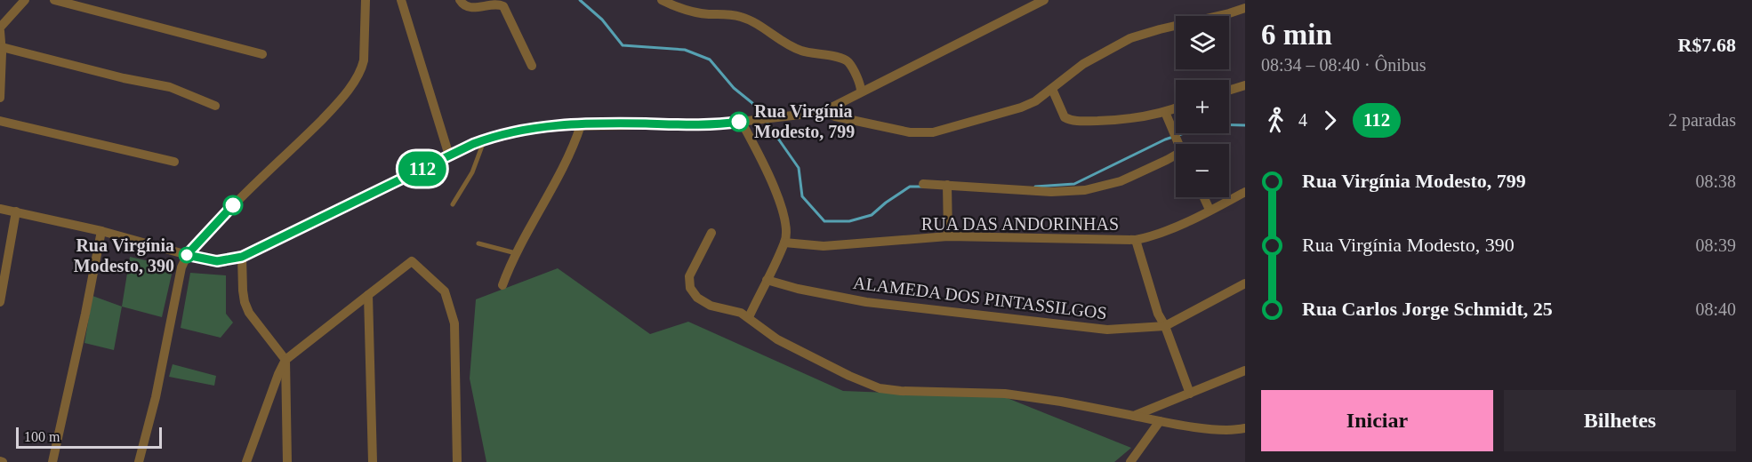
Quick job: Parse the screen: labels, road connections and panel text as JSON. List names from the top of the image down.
{
  "streets": {
    "street": ["RUA DAS ANDORINHAS", "ALAMEDA DOS PINTASSILGOS"]
  },
  "places": ["Rua Virgínia Modesto, 799", "Rua Virgínia Modesto, 390"],
  "lines": ["bus line 112"],
  "scale_bar": "100 m",
  "page": {
    "on_map": "112",
    "heading": ["6 min", "08:34 – 08:40 · Ônibus", "R$7.68"],
    "map_buttons": ["+", "−"],
    "legs": ["4", "112", "2 paradas"],
    "list": [
      {
        "name": "Rua Virgínia Modesto, 799",
        "value": "08:38"
      },
      {
        "name": "Rua Virgínia Modesto, 390",
        "value": "08:39"
      },
      {
        "name": "Rua Carlos Jorge Schmidt, 25",
        "value": "08:40"
      }
    ],
    "buttons": ["Iniciar", "Bilhetes"],
    "scale": "100 m"
  }
}
